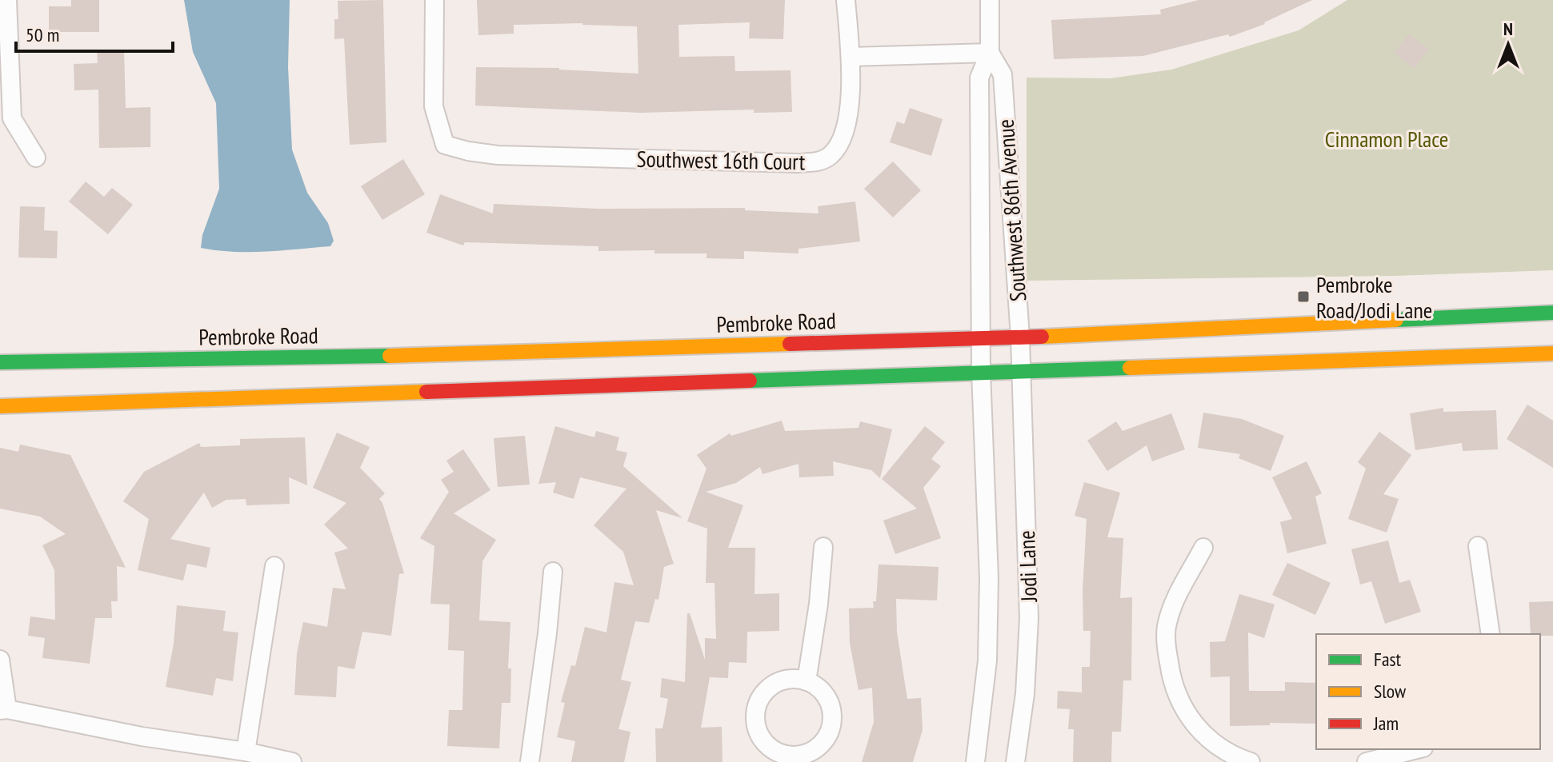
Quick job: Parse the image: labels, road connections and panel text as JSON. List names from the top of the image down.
{
  "streets": {
    "main road": ["Pembroke Road"],
    "street": ["Southwest 16th Court", "Southwest 86th Avenue", "Jodi Lane"]
  },
  "crossings": [
    ["Southwest 86th Avenue", "Pembroke Road"],
    ["Southwest 86th Avenue", "Jodi Lane"]
  ],
  "parks": ["Cinnamon Place"],
  "places": {
    "transit": ["Pembroke Road/Jodi Lane"]
  },
  "legend": ["Fast", "Slow", "Jam"],
  "scale_bar": "50 m",
  "north": "top"
}
